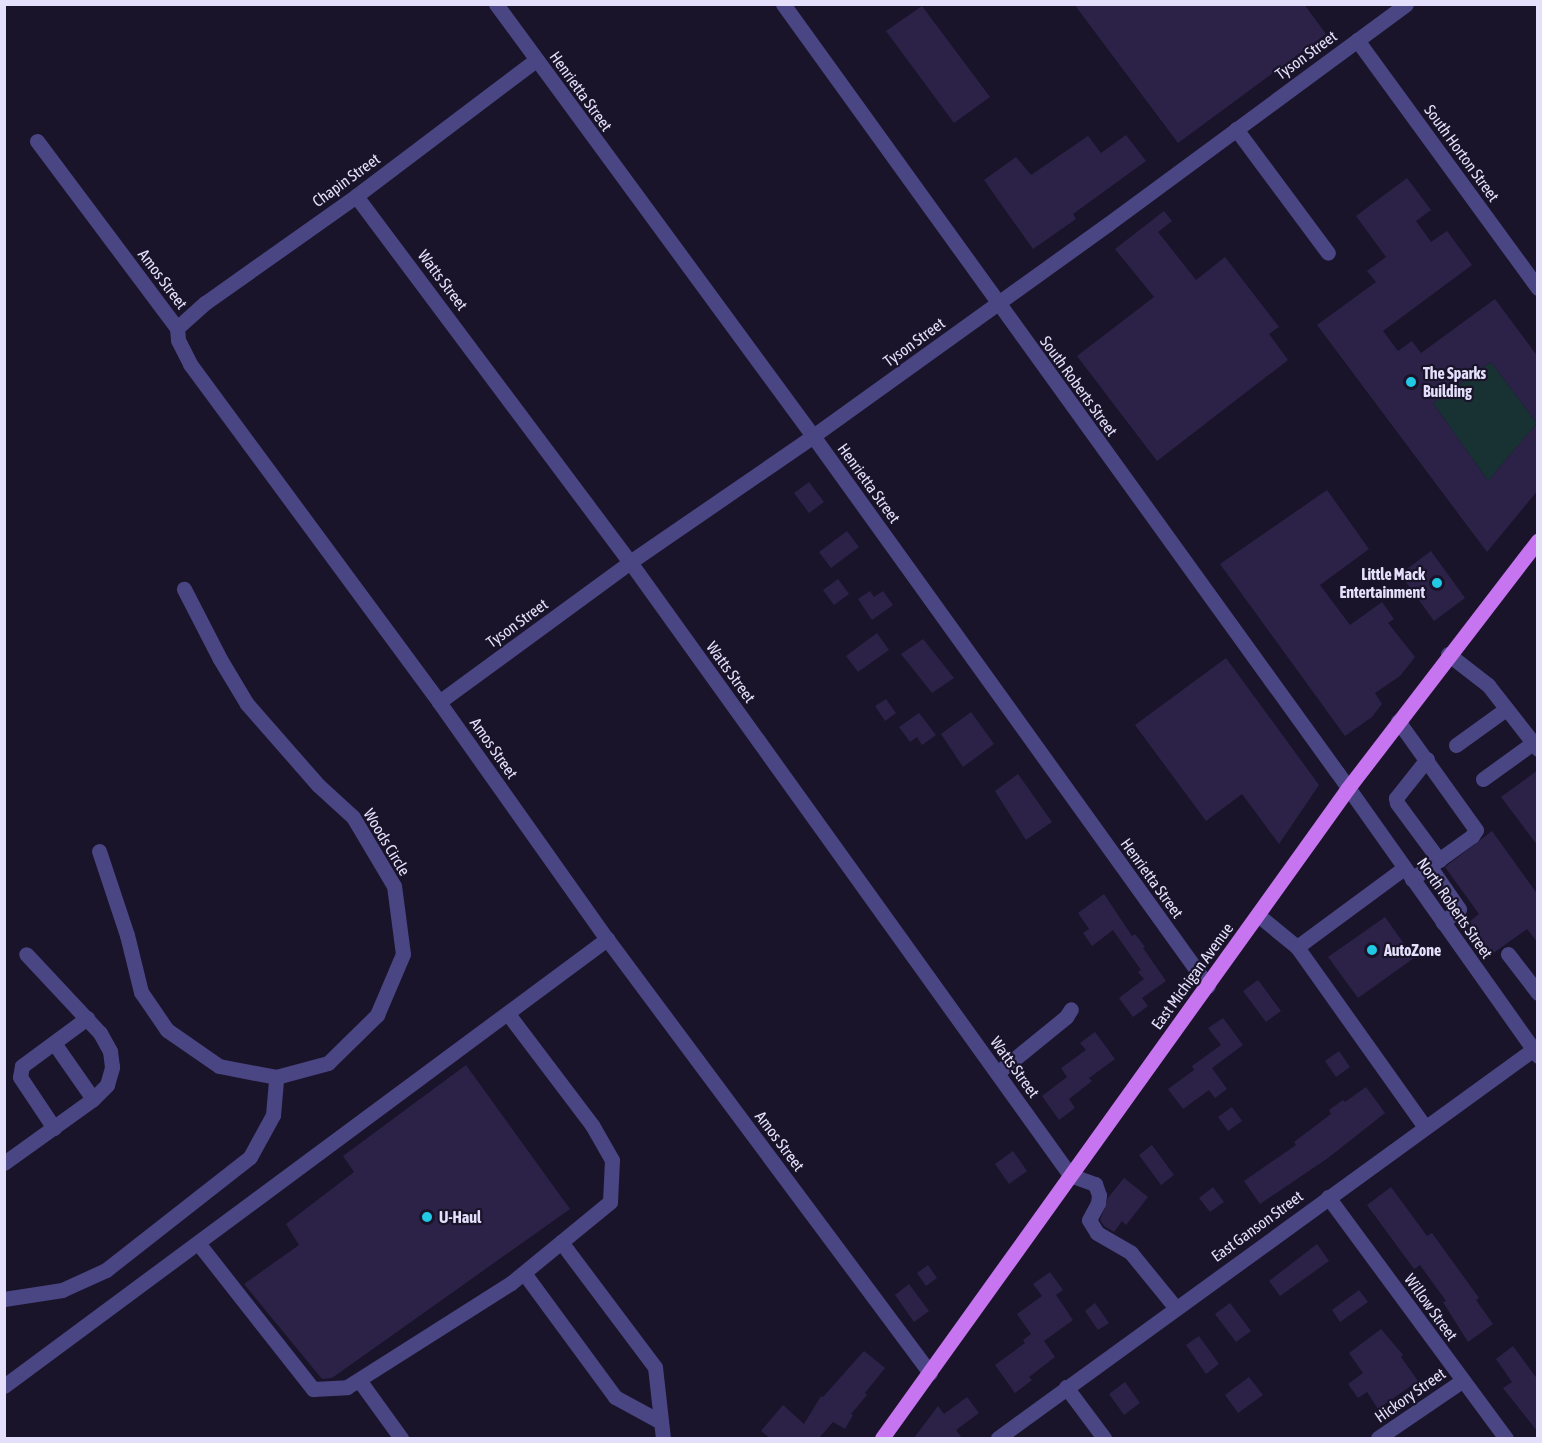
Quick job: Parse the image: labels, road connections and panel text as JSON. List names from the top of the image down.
{
  "streets": {
    "main road": ["East Michigan Avenue"],
    "street": [
      "Tyson Street",
      "Henrietta Street",
      "South Horton Street",
      "Chapin Street",
      "Amos Street",
      "Watts Street",
      "South Roberts Street",
      "Woods Circle",
      "North Roberts Street",
      "East Ganson Street",
      "Willow Street",
      "Hickory Street"
    ]
  },
  "crossings": [
    ["Tyson Street", "Henrietta Street"],
    ["Tyson Street", "South Horton Street"],
    ["Tyson Street", "Amos Street"],
    ["Tyson Street", "Watts Street"],
    ["Tyson Street", "South Roberts Street"],
    ["Henrietta Street", "Chapin Street"],
    ["Henrietta Street", "East Michigan Avenue"],
    ["Chapin Street", "Amos Street"],
    ["Chapin Street", "Watts Street"],
    ["Amos Street", "East Michigan Avenue"],
    ["Watts Street", "East Michigan Avenue"],
    ["South Roberts Street", "North Roberts Street"],
    ["South Roberts Street", "East Michigan Avenue"],
    ["North Roberts Street", "East Michigan Avenue"],
    ["North Roberts Street", "East Ganson Street"],
    ["East Ganson Street", "Willow Street"],
    ["Willow Street", "Hickory Street"]
  ],
  "places": [
    "The Sparks Building",
    "Little Mack Entertainment",
    "AutoZone",
    "U-Haul"
  ]
}
